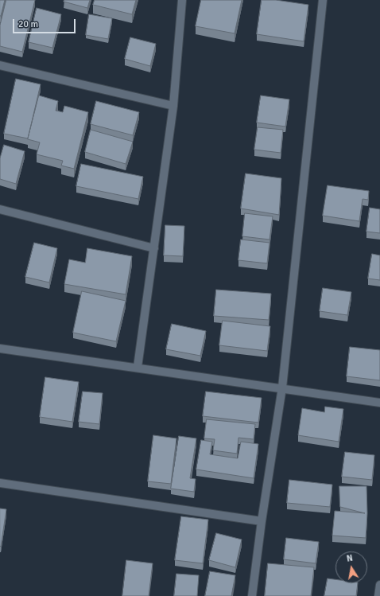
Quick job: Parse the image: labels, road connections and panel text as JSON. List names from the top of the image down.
{
  "scale_bar": "20 m",
  "north": "top"
}
